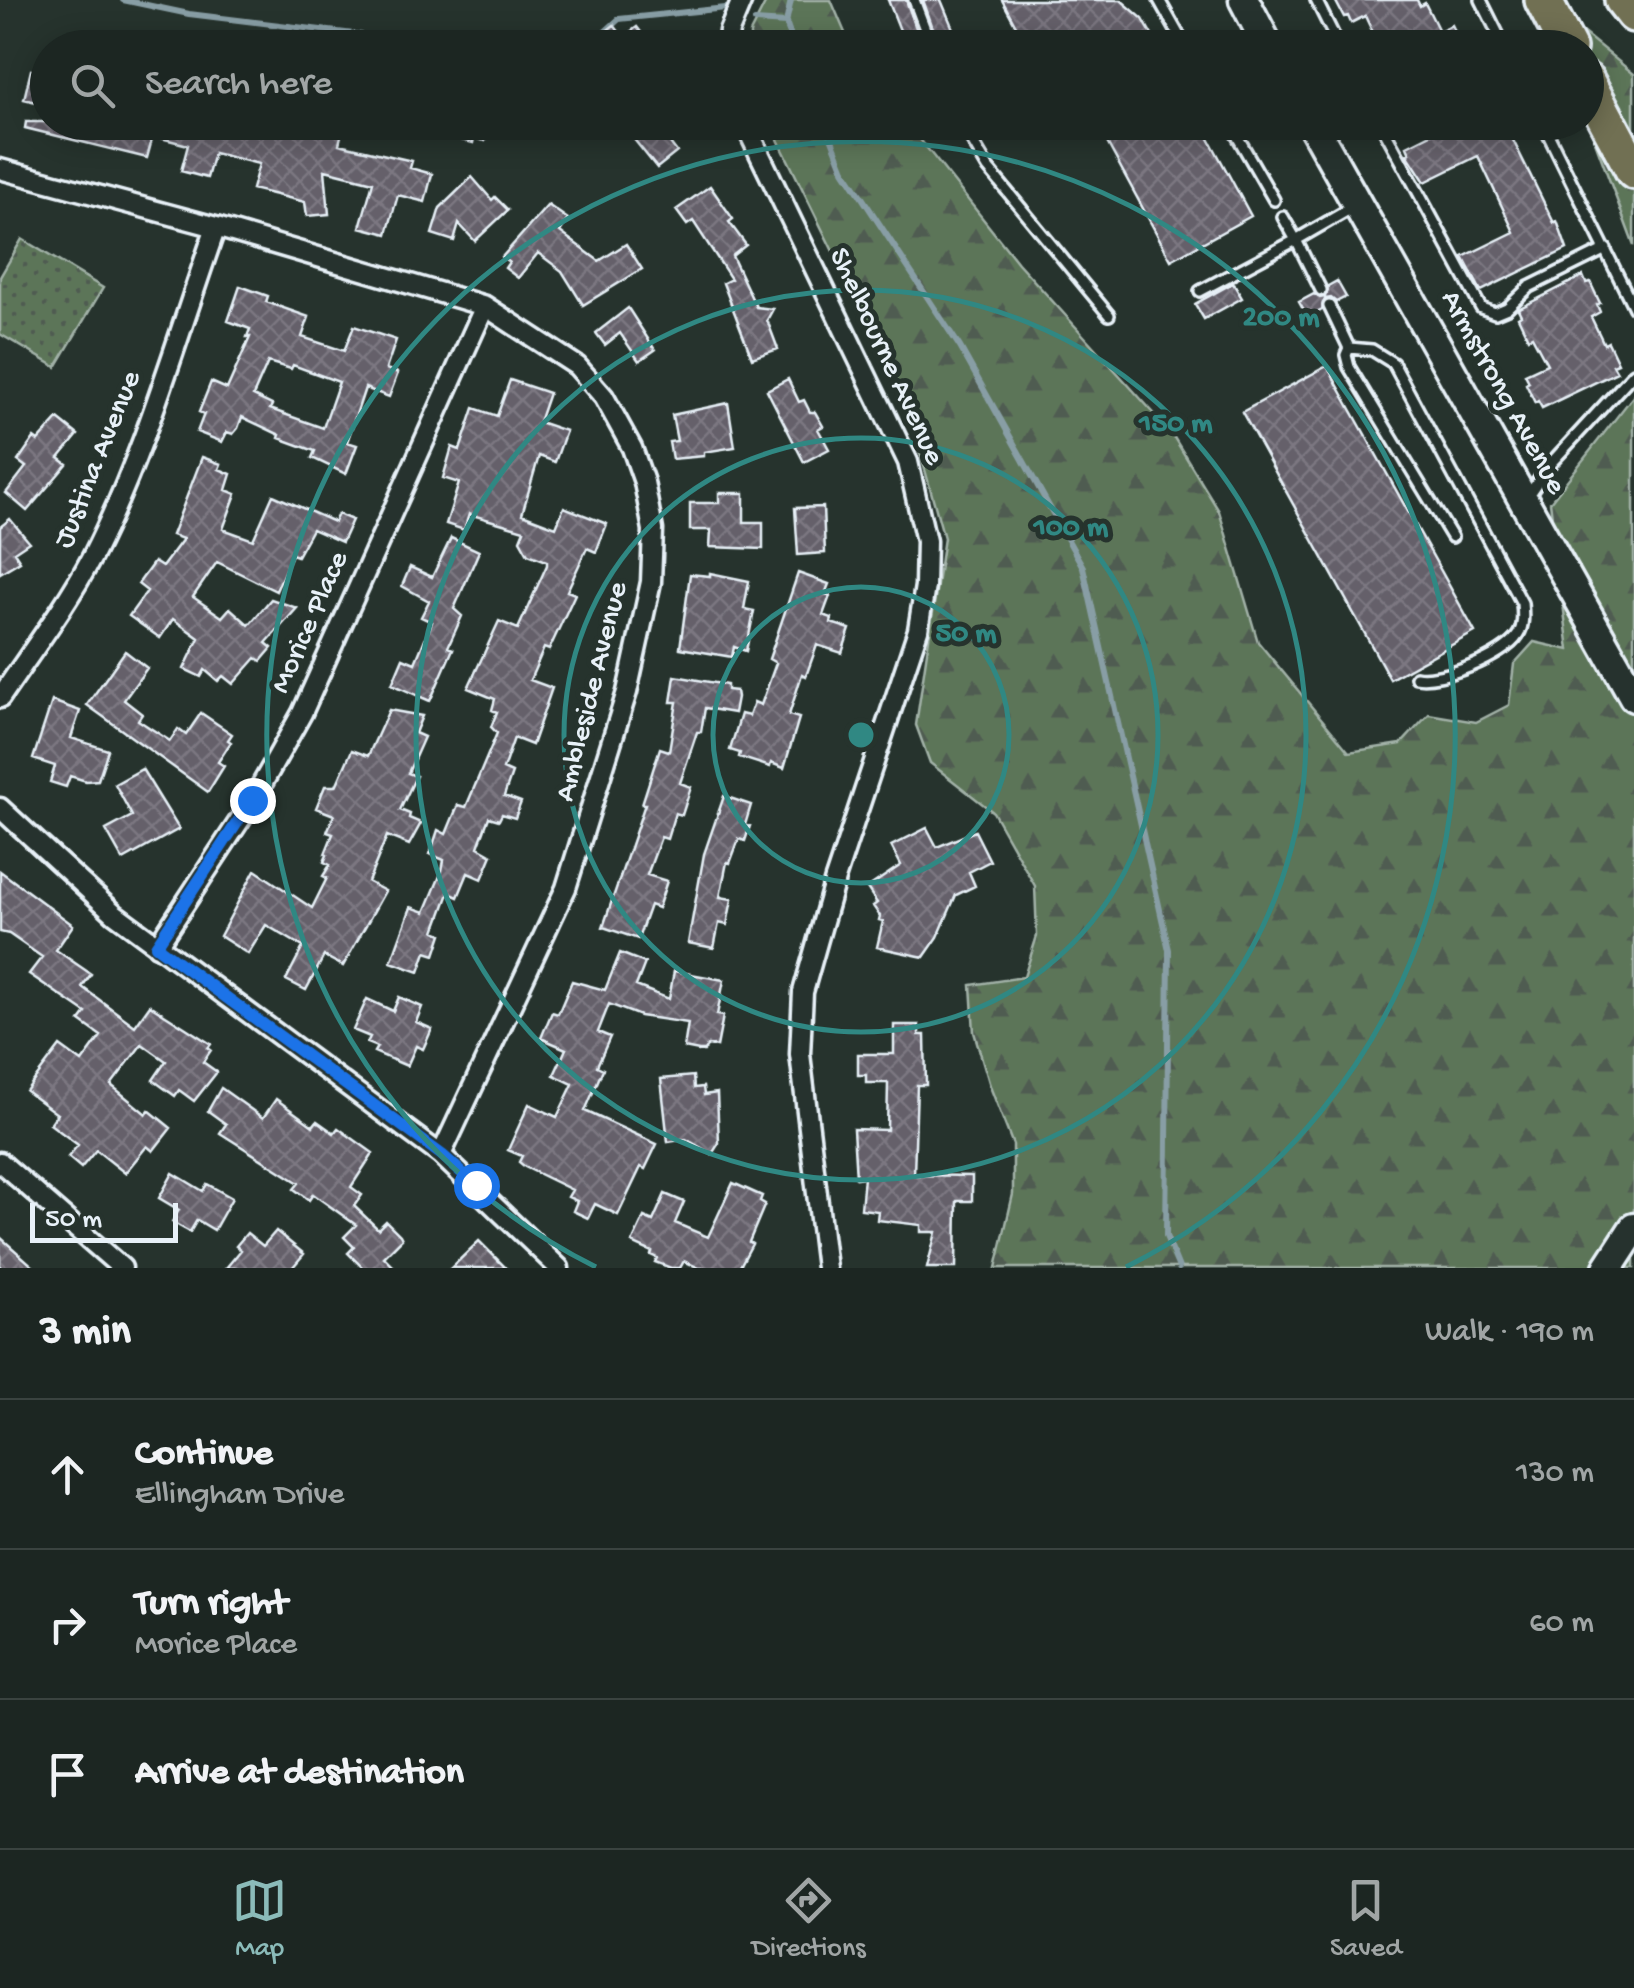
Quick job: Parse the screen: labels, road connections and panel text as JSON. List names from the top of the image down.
{
  "streets": {
    "street": [
      "Shelbourne Avenue",
      "Armstrong Avenue",
      "Justina Avenue",
      "Morice Place",
      "Ambleside Avenue"
    ]
  },
  "crossings": [
    ["Justina Avenue", "Ambleside Avenue"],
    ["Morice Place", "Ambleside Avenue"]
  ],
  "scale_bar": "50 m",
  "page": {
    "search": "Search here",
    "scale": "50 m",
    "heading": ["3 min", "Walk · 190 m"],
    "list": [
      ["Continue", "Ellingham Drive", "130 m"],
      ["Turn right", "Morice Place", "60 m"],
      "Arrive at destination"
    ],
    "nav": ["Map", "Directions", "Saved"]
  },
  "rings": [
    "200 m",
    "150 m",
    "100 m",
    "50 m"
  ]
}
